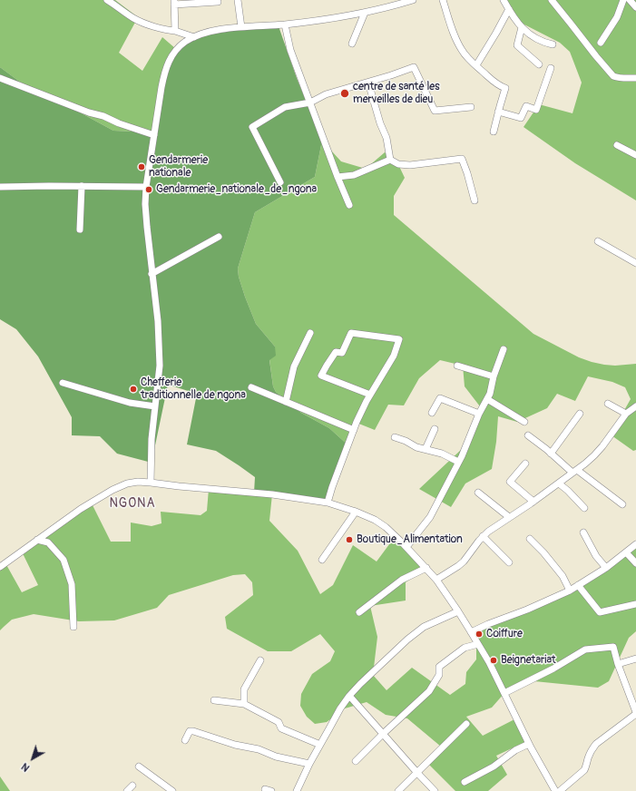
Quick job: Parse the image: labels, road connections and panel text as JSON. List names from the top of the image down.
{
  "districts": ["NGONA"],
  "places": [
    "centre de santé les merveilles de dieu",
    "Gendarmerie nationale",
    "Gendarmerie_nationale_de_ngona",
    "Chefferie traditionnelle de ngona",
    "Boutique_Alimentation",
    "Coiffure",
    "Beignetariat"
  ],
  "north": "bottom left"
}
